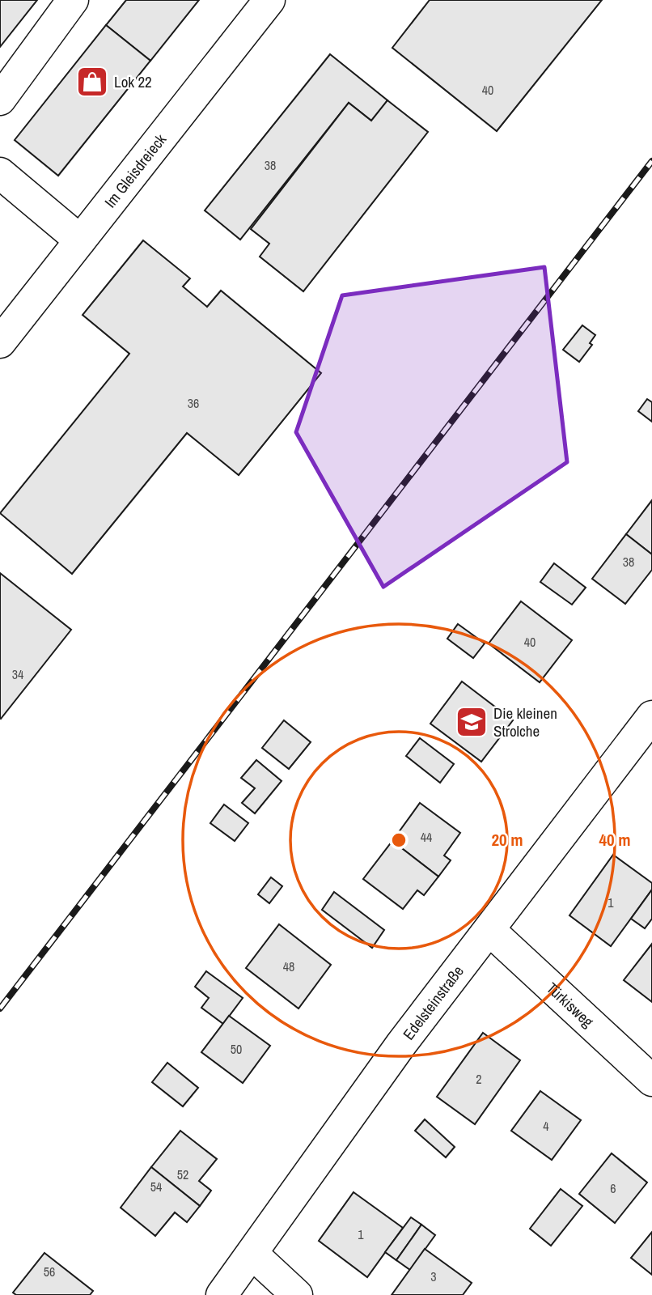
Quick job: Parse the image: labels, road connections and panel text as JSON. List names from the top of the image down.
{
  "streets": {
    "street": ["Im Gleisdreieck", "Edelsteinstraße", "Türkisweg"]
  },
  "crossings": [
    ["Edelsteinstraße", "Türkisweg"]
  ],
  "places": {
    "shop": ["Lok 22"],
    "school or university": ["Die kleinen Strolche"]
  },
  "house_numbers": [
    "40",
    "38",
    "36",
    "38",
    "40",
    "34",
    "44",
    "1",
    "48",
    "50",
    "2",
    "4",
    "52",
    "54",
    "6",
    "1",
    "56",
    "3"
  ],
  "rings": ["20 m", "40 m"]
}
